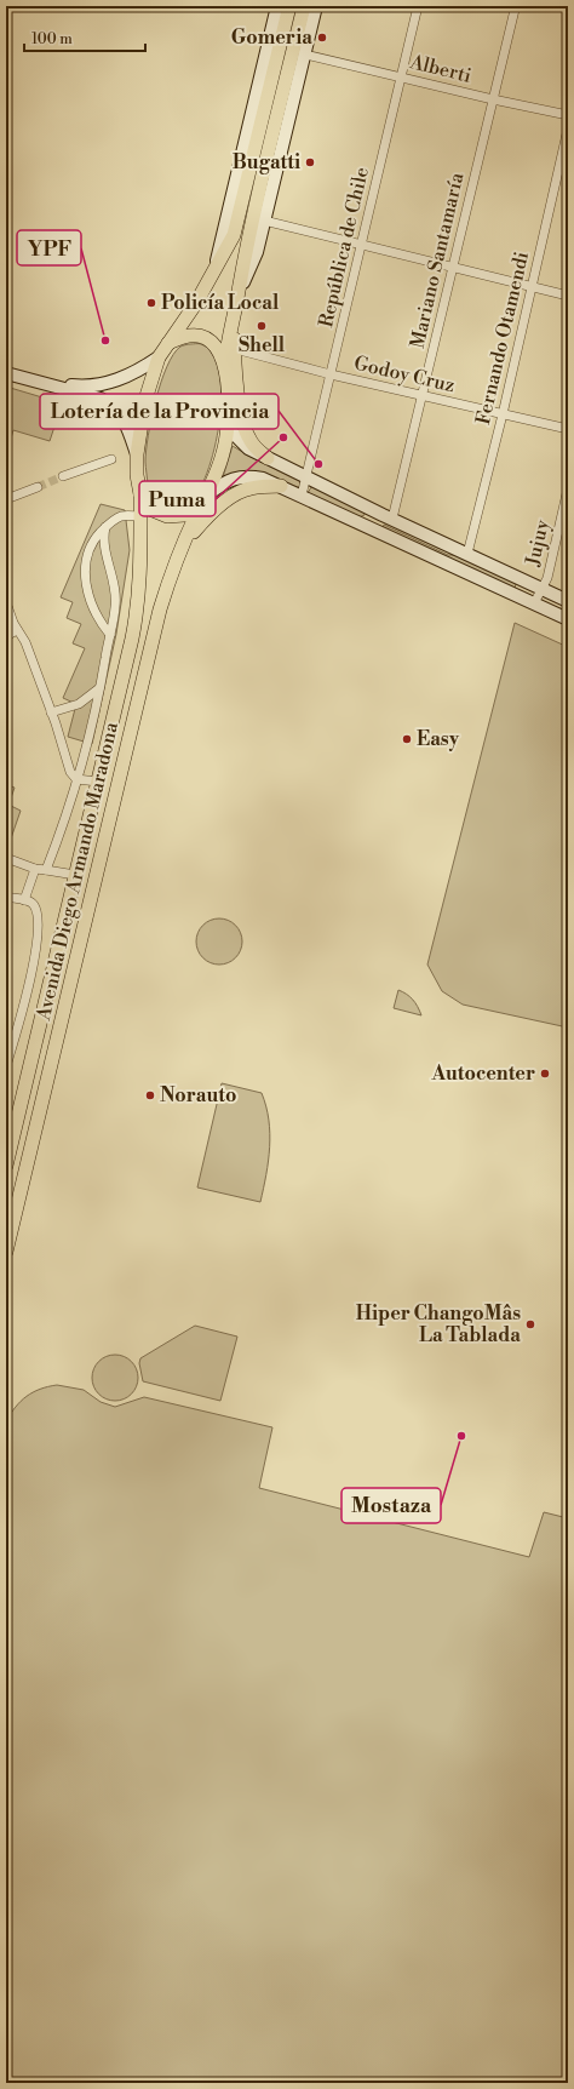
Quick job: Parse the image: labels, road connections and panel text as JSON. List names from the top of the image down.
{
  "streets": {
    "main road": ["Avenida Diego Armando Maradona"],
    "street": [
      "Alberti",
      "República de Chile",
      "Mariano Santamaría",
      "Fernando Otamendi",
      "Godoy Cruz",
      "Jujuy"
    ]
  },
  "crossings": [
    ["Alberti", "República de Chile"],
    ["Alberti", "Mariano Santamaría"],
    ["República de Chile", "Godoy Cruz"],
    ["Mariano Santamaría", "Godoy Cruz"],
    ["Fernando Otamendi", "Godoy Cruz"]
  ],
  "places": [
    "Gomeria",
    "Bugatti",
    "Policía Local",
    "Shell",
    "YPF",
    "Puma",
    "Lotería de la Provincia",
    "Easy",
    "Autocenter",
    "Norauto",
    "Hiper ChangoMâs La Tablada",
    "Mostaza"
  ],
  "scale_bar": "100 m"
}
